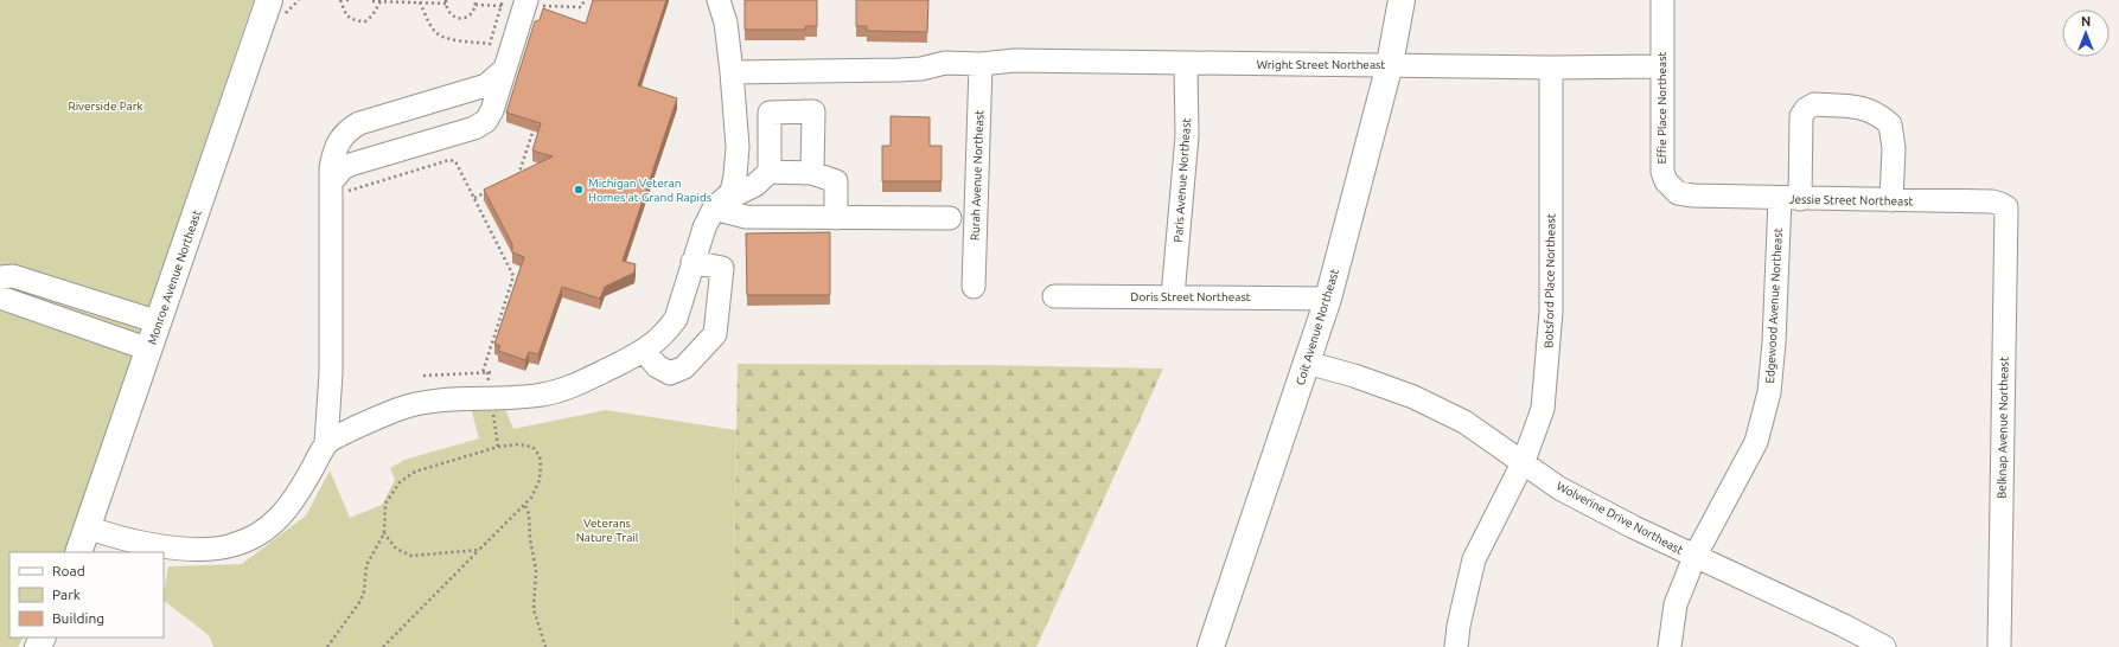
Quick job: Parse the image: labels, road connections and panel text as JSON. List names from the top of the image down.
{
  "streets": {
    "main road": ["Monroe Avenue Northeast", "Coit Avenue Northeast"],
    "street": [
      "Wright Street Northeast",
      "Effie Place Northeast",
      "Rurah Avenue Northeast",
      "Paris Avenue Northeast",
      "Jessie Street Northeast",
      "Botsford Place Northeast",
      "Doris Street Northeast",
      "Edgewood Avenue Northeast",
      "Belknap Avenue Northeast",
      "Wolverine Drive Northeast"
    ]
  },
  "crossings": [
    ["Wright Street Northeast", "Effie Place Northeast"],
    ["Wright Street Northeast", "Rurah Avenue Northeast"],
    ["Wright Street Northeast", "Paris Avenue Northeast"],
    ["Wright Street Northeast", "Botsford Place Northeast"],
    ["Wright Street Northeast", "Coit Avenue Northeast"],
    ["Effie Place Northeast", "Jessie Street Northeast"],
    ["Paris Avenue Northeast", "Doris Street Northeast"],
    ["Jessie Street Northeast", "Edgewood Avenue Northeast"],
    ["Jessie Street Northeast", "Belknap Avenue Northeast"],
    ["Botsford Place Northeast", "Wolverine Drive Northeast"],
    ["Doris Street Northeast", "Coit Avenue Northeast"],
    ["Edgewood Avenue Northeast", "Wolverine Drive Northeast"],
    ["Coit Avenue Northeast", "Wolverine Drive Northeast"]
  ],
  "parks": ["Riverside Park", "Veterans Nature Trail"],
  "places": ["Michigan Veteran Homes at Grand Rapids"],
  "legend": ["Road", "Park", "Building"],
  "north": "top"
}
